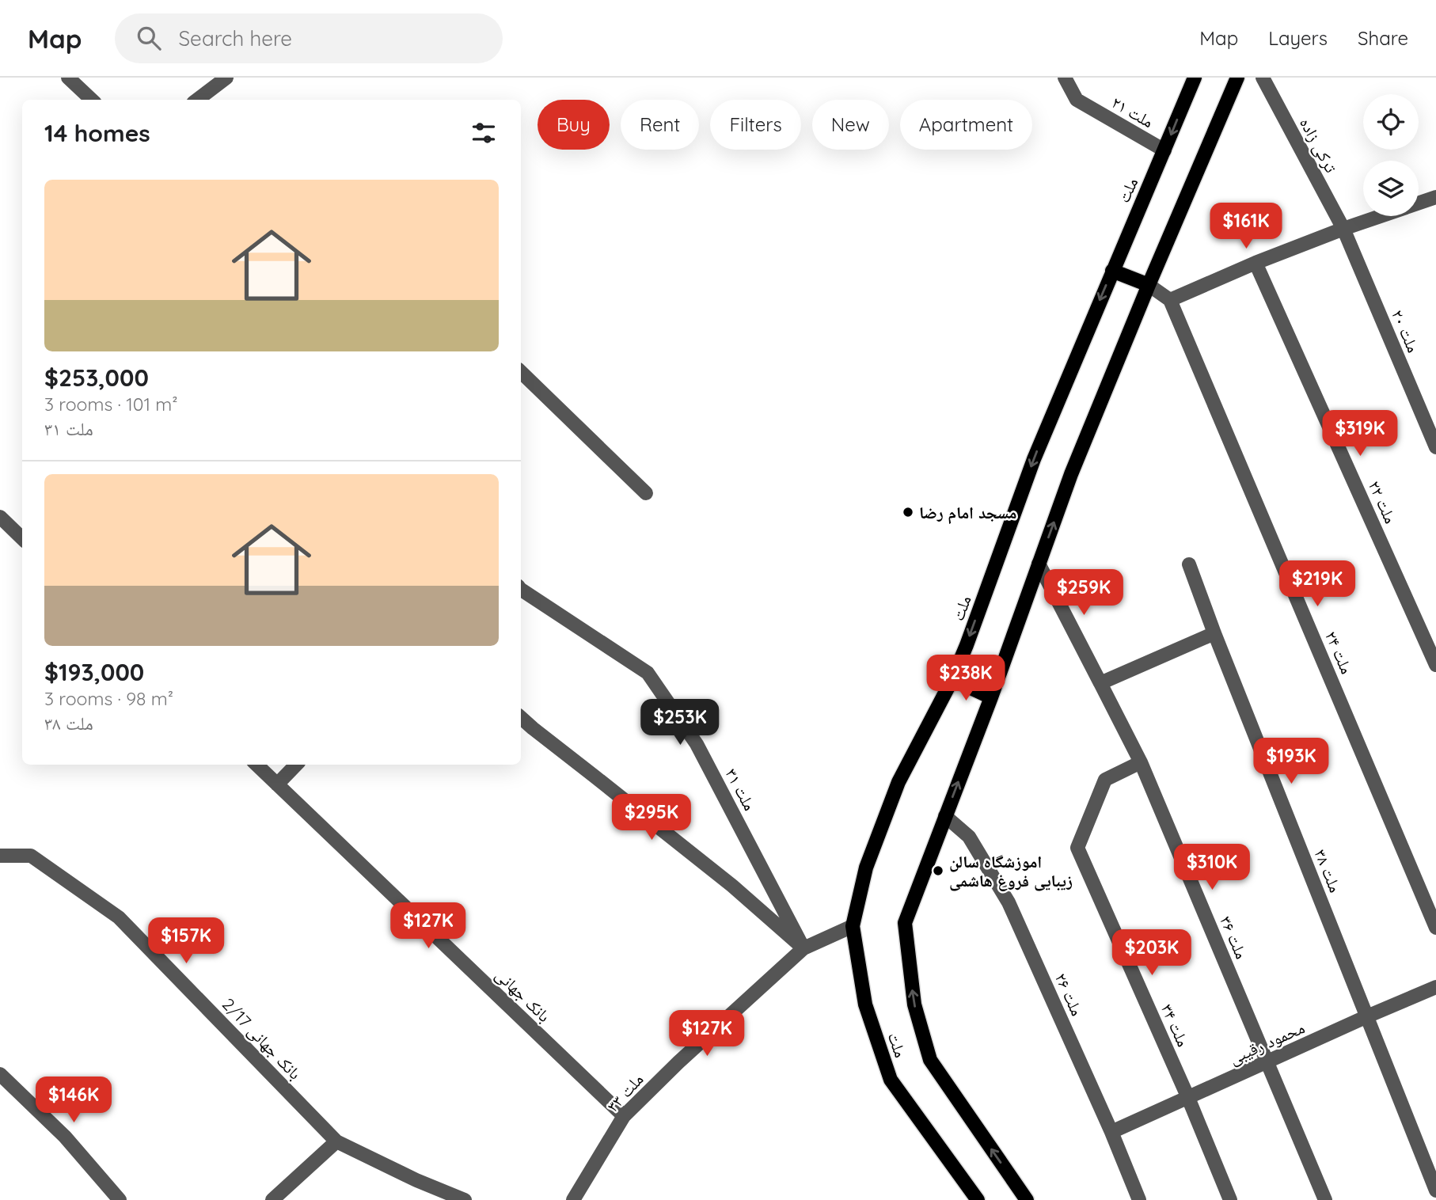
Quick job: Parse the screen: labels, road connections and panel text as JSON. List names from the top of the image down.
{
  "streets": {
    "main road": ["ملت"],
    "street": [
      "ملت ۲۱",
      "ترکی زاده",
      "ملت ۲۰",
      "ملت ۲۲",
      "ملت ۲۴",
      "ملت ۳۱",
      "ملت ۳۸",
      "ملت ۳۶",
      "ملت ۲۶",
      "بانک جهانی",
      "ملت ۳۴",
      "بانک جهانی 2/17",
      "محمود رقیبی",
      "ملت ۳۳"
    ]
  },
  "crossings": [
    ["ملت ۲۱", "ملت"],
    ["ترکی زاده", "ملت ۲۰"],
    ["ملت", "ملت ۳۶"],
    ["ملت", "ملت ۲۶"],
    ["ملت", "ملت ۳۳"],
    ["ملت ۳۱", "ملت ۳۳"],
    ["ملت ۳۸", "محمود رقیبی"],
    ["ملت ۳۶", "ملت ۳۴"],
    ["ملت ۳۶", "محمود رقیبی"],
    ["ملت ۲۶", "محمود رقیبی"],
    ["بانک جهانی", "ملت ۳۳"],
    ["ملت ۳۴", "محمود رقیبی"]
  ],
  "places": ["مسجد امام رضا", "اموزشگاه سالن زیبایی فروغ هاشمی"],
  "page": {
    "header": "Map",
    "search": "Search here",
    "nav": ["Map", "Layers", "Share"],
    "chip": [
      "Buy",
      "Rent",
      "Filters",
      "New",
      "Apartment"
    ],
    "heading": "14 homes",
    "list": [
      {
        "name": "$253,000",
        "note": "3 rooms · 101 m² · ملت ۳۱"
      },
      {
        "name": "$193,000",
        "note": "3 rooms · 98 m² · ملت ۳۸"
      }
    ],
    "price": [
      "$161K",
      "$319K",
      "$219K",
      "$259K",
      "$238K",
      "$253K",
      "$193K",
      "$295K",
      "$310K",
      "$127K",
      "$157K",
      "$203K",
      "$127K",
      "$146K"
    ]
  }
}
